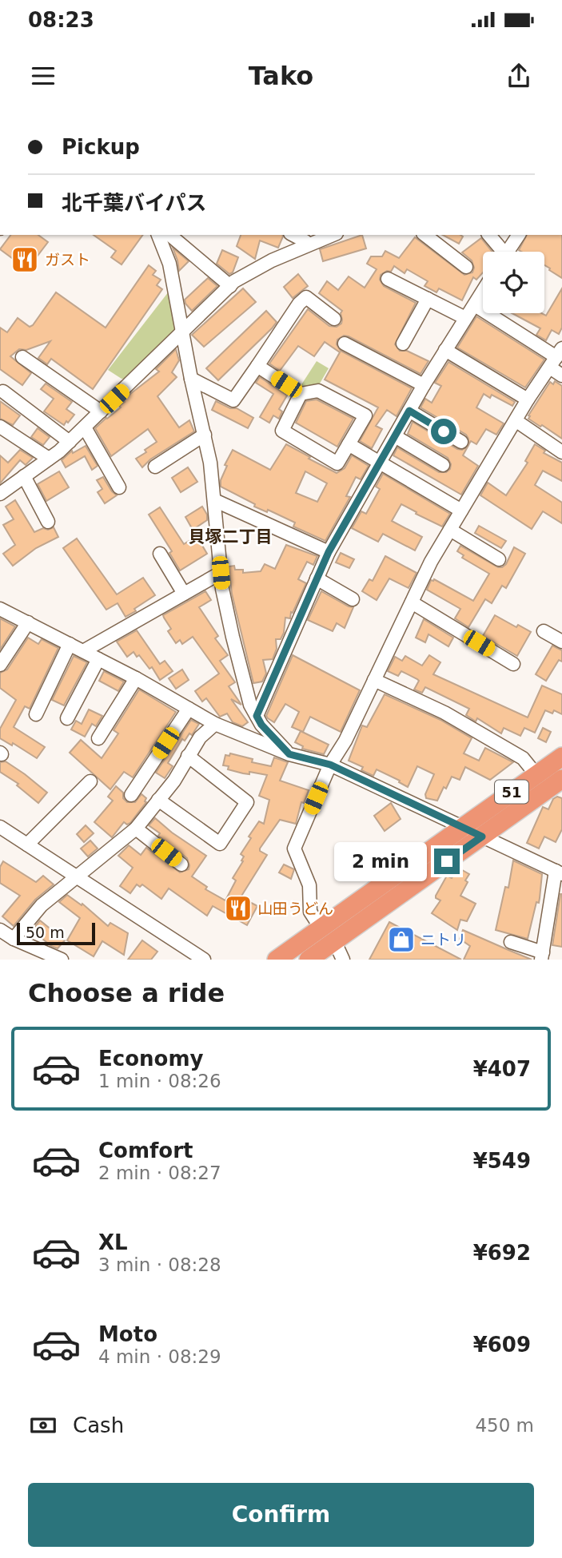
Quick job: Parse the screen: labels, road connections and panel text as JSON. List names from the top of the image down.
{
  "streets": {
    "highway": ["51"]
  },
  "districts": ["貝塚二丁目"],
  "places": {
    "restaurant": ["ガスト", "山田うどん"],
    "shop": ["ニトリ"]
  },
  "scale_bar": "50 m",
  "page": {
    "status": "08:23",
    "header": "Tako",
    "banner": ["Pickup", "北千葉バイパス"],
    "bubble": "2 min",
    "scale": "50 m",
    "heading": "Choose a ride",
    "list": [
      {
        "name": "Economy",
        "note": "1 min · 08:26",
        "value": "¥407"
      },
      {
        "name": "Comfort",
        "note": "2 min · 08:27",
        "value": "¥549"
      },
      {
        "name": "XL",
        "note": "3 min · 08:28",
        "value": "¥692"
      },
      {
        "name": "Moto",
        "note": "4 min · 08:29",
        "value": "¥609"
      }
    ],
    "pay": ["Cash", "450 m"],
    "buttons": "Confirm"
  }
}
